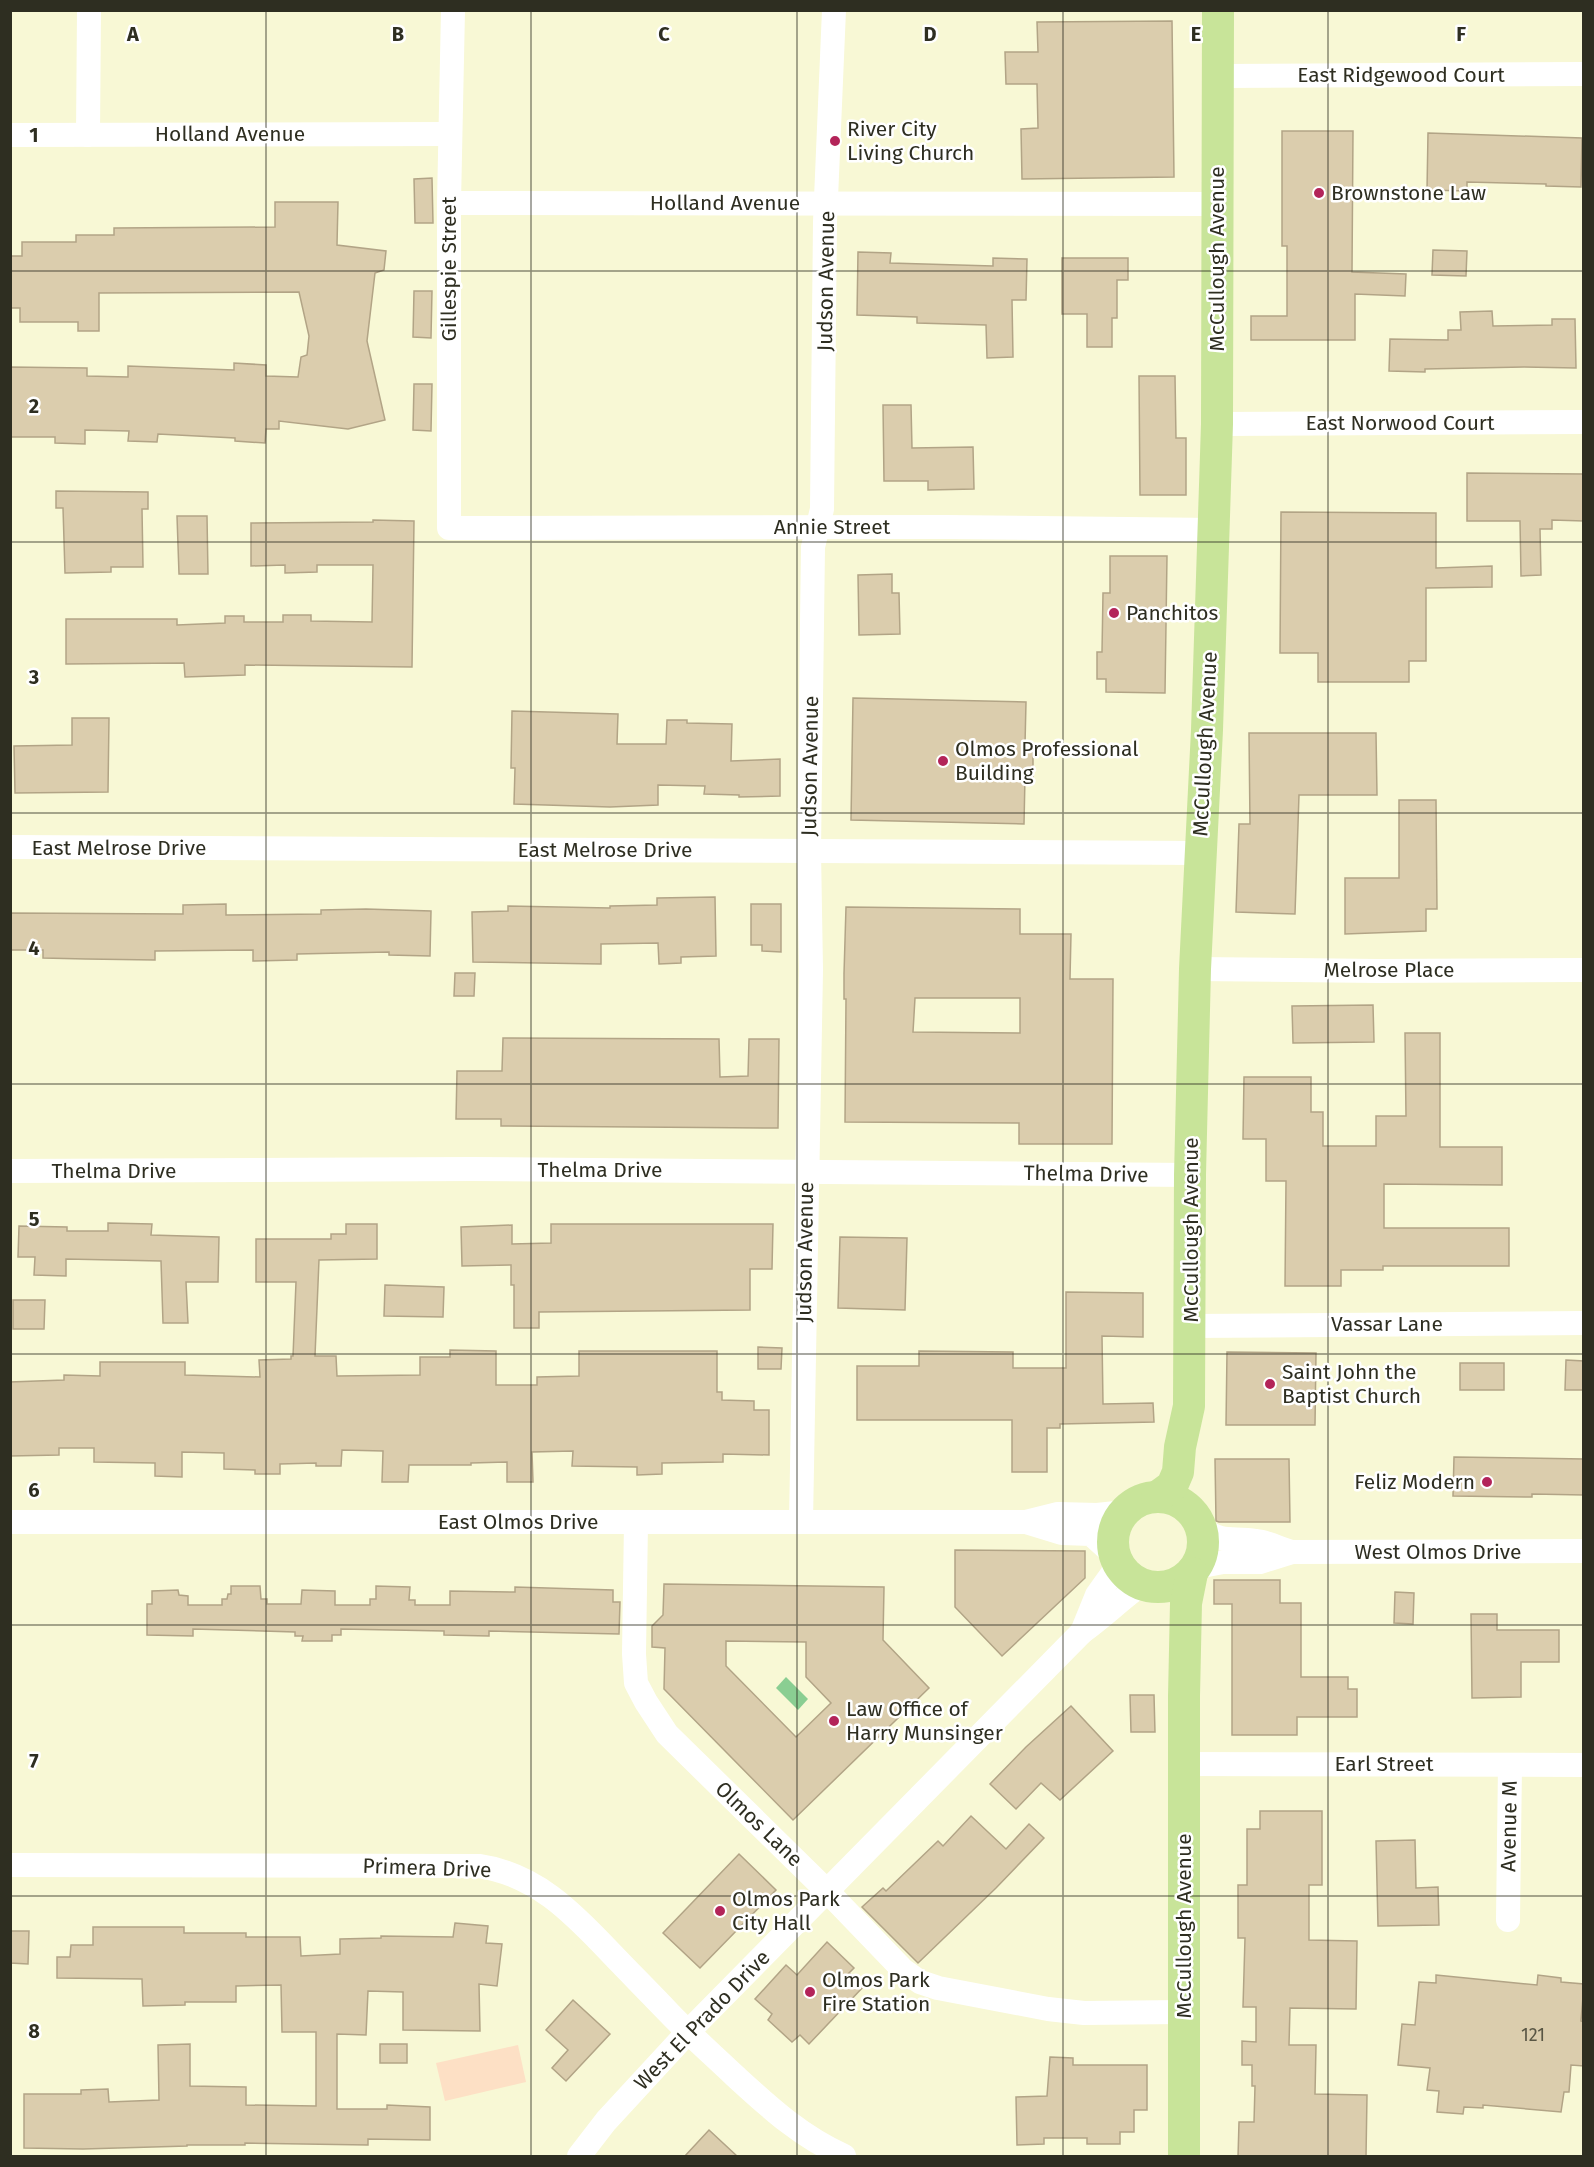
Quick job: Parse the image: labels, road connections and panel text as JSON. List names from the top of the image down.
{
  "streets": {
    "main road": ["McCullough Avenue"],
    "street": [
      "East Ridgewood Court",
      "Holland Avenue",
      "Gillespie Street",
      "Judson Avenue",
      "East Norwood Court",
      "Annie Street",
      "East Melrose Drive",
      "Melrose Place",
      "Thelma Drive",
      "Vassar Lane",
      "East Olmos Drive",
      "West Olmos Drive",
      "Earl Street",
      "Olmos Lane",
      "Avenue M",
      "Primera Drive",
      "West El Prado Drive"
    ]
  },
  "crossings": [
    ["East Ridgewood Court", "McCullough Avenue"],
    ["Holland Avenue", "McCullough Avenue"],
    ["Holland Avenue", "Gillespie Street"],
    ["Holland Avenue", "Judson Avenue"],
    ["McCullough Avenue", "East Norwood Court"],
    ["McCullough Avenue", "Annie Street"],
    ["McCullough Avenue", "East Melrose Drive"],
    ["McCullough Avenue", "Melrose Place"],
    ["McCullough Avenue", "Thelma Drive"],
    ["McCullough Avenue", "Vassar Lane"],
    ["McCullough Avenue", "East Olmos Drive"],
    ["McCullough Avenue", "West Olmos Drive"],
    ["McCullough Avenue", "Earl Street"],
    ["McCullough Avenue", "Olmos Lane"],
    ["McCullough Avenue", "West El Prado Drive"],
    ["Gillespie Street", "Annie Street"],
    ["Judson Avenue", "Annie Street"],
    ["Judson Avenue", "East Melrose Drive"],
    ["Judson Avenue", "Thelma Drive"],
    ["Judson Avenue", "East Olmos Drive"],
    ["East Olmos Drive", "West Olmos Drive"],
    ["East Olmos Drive", "Olmos Lane"],
    ["East Olmos Drive", "West El Prado Drive"],
    ["West Olmos Drive", "West El Prado Drive"],
    ["Earl Street", "Avenue M"],
    ["Olmos Lane", "West El Prado Drive"],
    ["Primera Drive", "West El Prado Drive"]
  ],
  "places": [
    "River City Living Church",
    "Brownstone Law",
    "Panchitos",
    "Olmos Professional Building",
    "Saint John the Baptist Church",
    "Feliz Modern",
    "Law Office of Harry Munsinger",
    "Olmos Park City Hall",
    "Olmos Park Fire Station"
  ],
  "house_numbers": ["121"],
  "grid": {
    "columns": [
      "A",
      "B",
      "C",
      "D",
      "E",
      "F"
    ],
    "rows": [
      "1",
      "2",
      "3",
      "4",
      "5",
      "6",
      "7",
      "8"
    ]
  }
}
